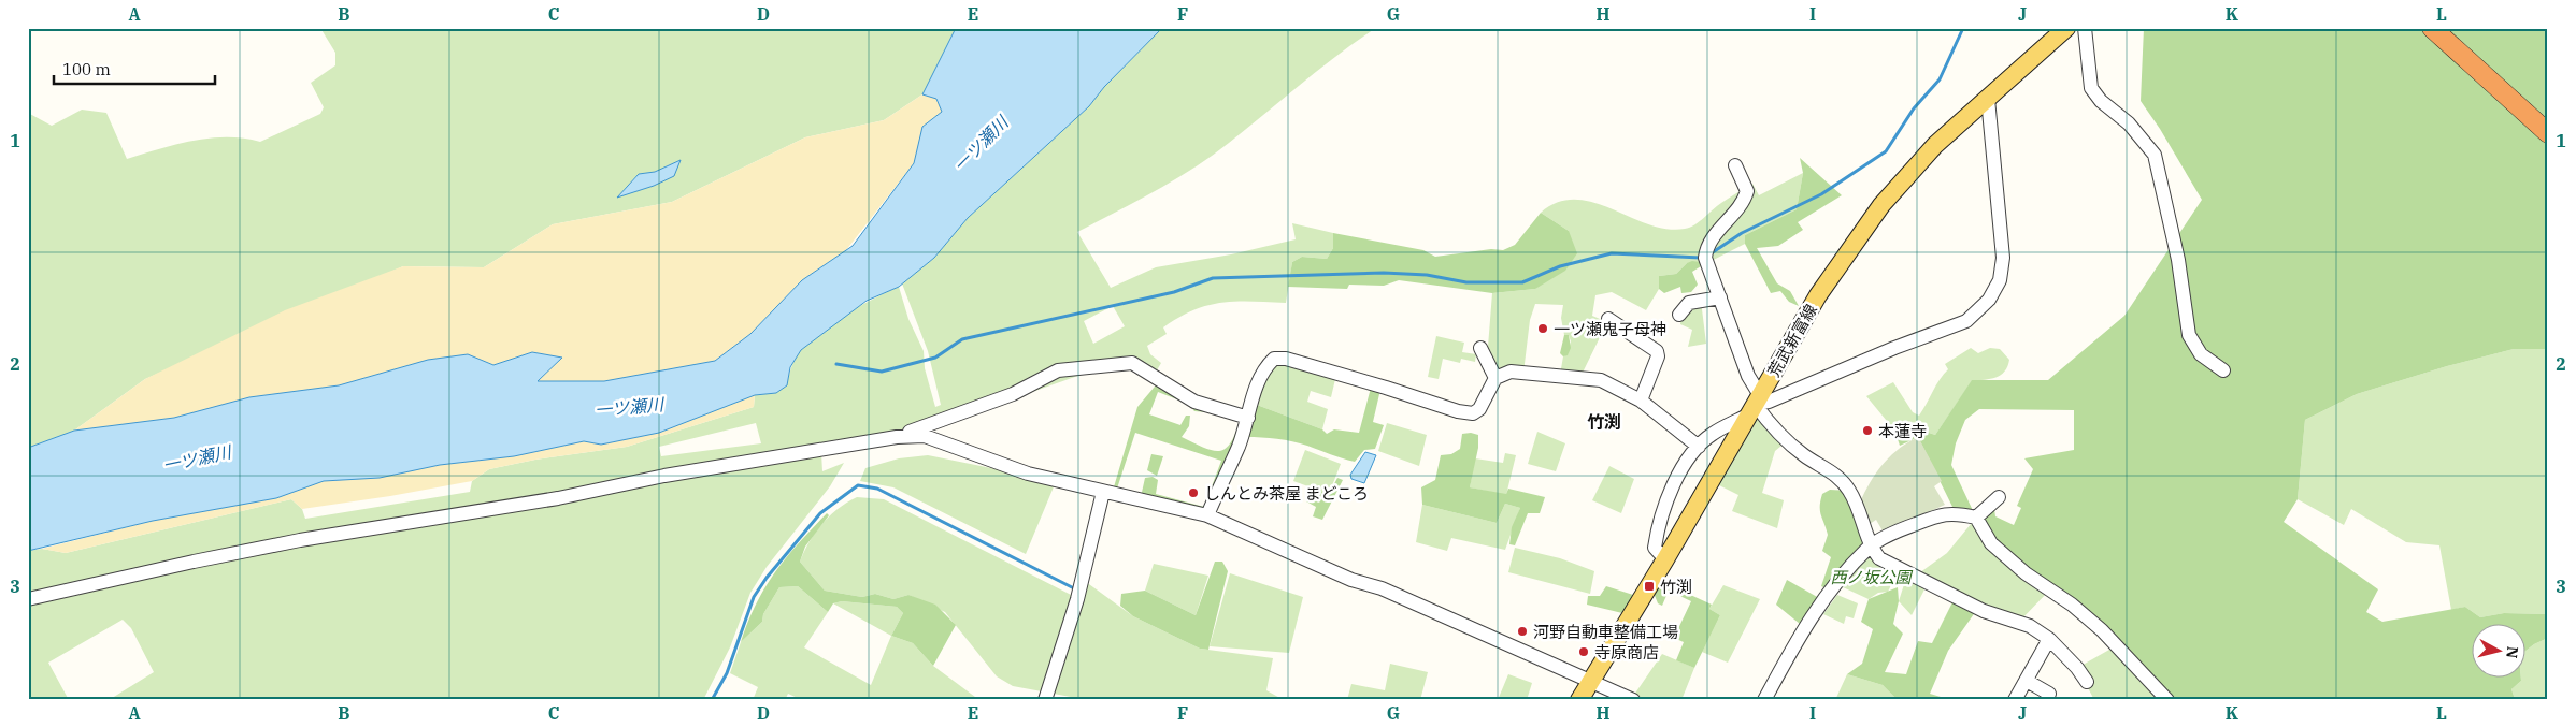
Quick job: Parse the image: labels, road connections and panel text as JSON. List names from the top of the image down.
{
  "streets": {
    "main road": ["荒武新富線"]
  },
  "districts": ["竹渕"],
  "water": ["一ツ瀬川"],
  "parks": ["西ノ坂公園"],
  "places": {
    "other": [
      "一ツ瀬鬼子母神",
      "本蓮寺",
      "しんとみ茶屋 まどころ",
      "河野自動車整備工場",
      "寺原商店"
    ],
    "transit": ["竹渕"]
  },
  "scale_bar": "100 m",
  "north": "right",
  "grid": {
    "columns": [
      "A",
      "B",
      "C",
      "D",
      "E",
      "F",
      "G",
      "H",
      "I",
      "J",
      "K",
      "L"
    ],
    "rows": ["1", "2", "3"]
  }
}
